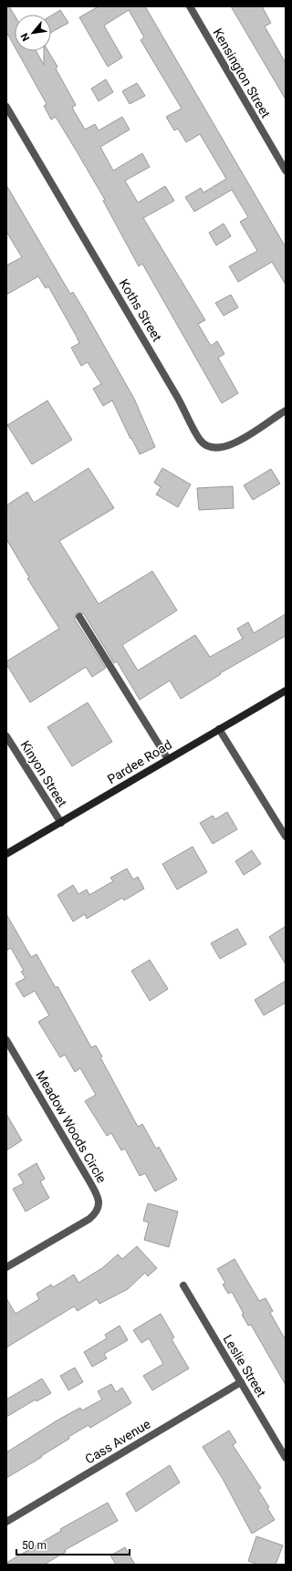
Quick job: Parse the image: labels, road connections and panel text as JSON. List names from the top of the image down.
{
  "streets": {
    "main road": ["Pardee Road"],
    "street": [
      "Kensington Street",
      "Koths Street",
      "Kinyon Street",
      "Meadow Woods Circle",
      "Leslie Street",
      "Cass Avenue"
    ]
  },
  "crossings": [
    ["Pardee Road", "Kinyon Street"],
    ["Leslie Street", "Cass Avenue"]
  ],
  "scale_bar": "50 m",
  "north": "bottom left"
}
